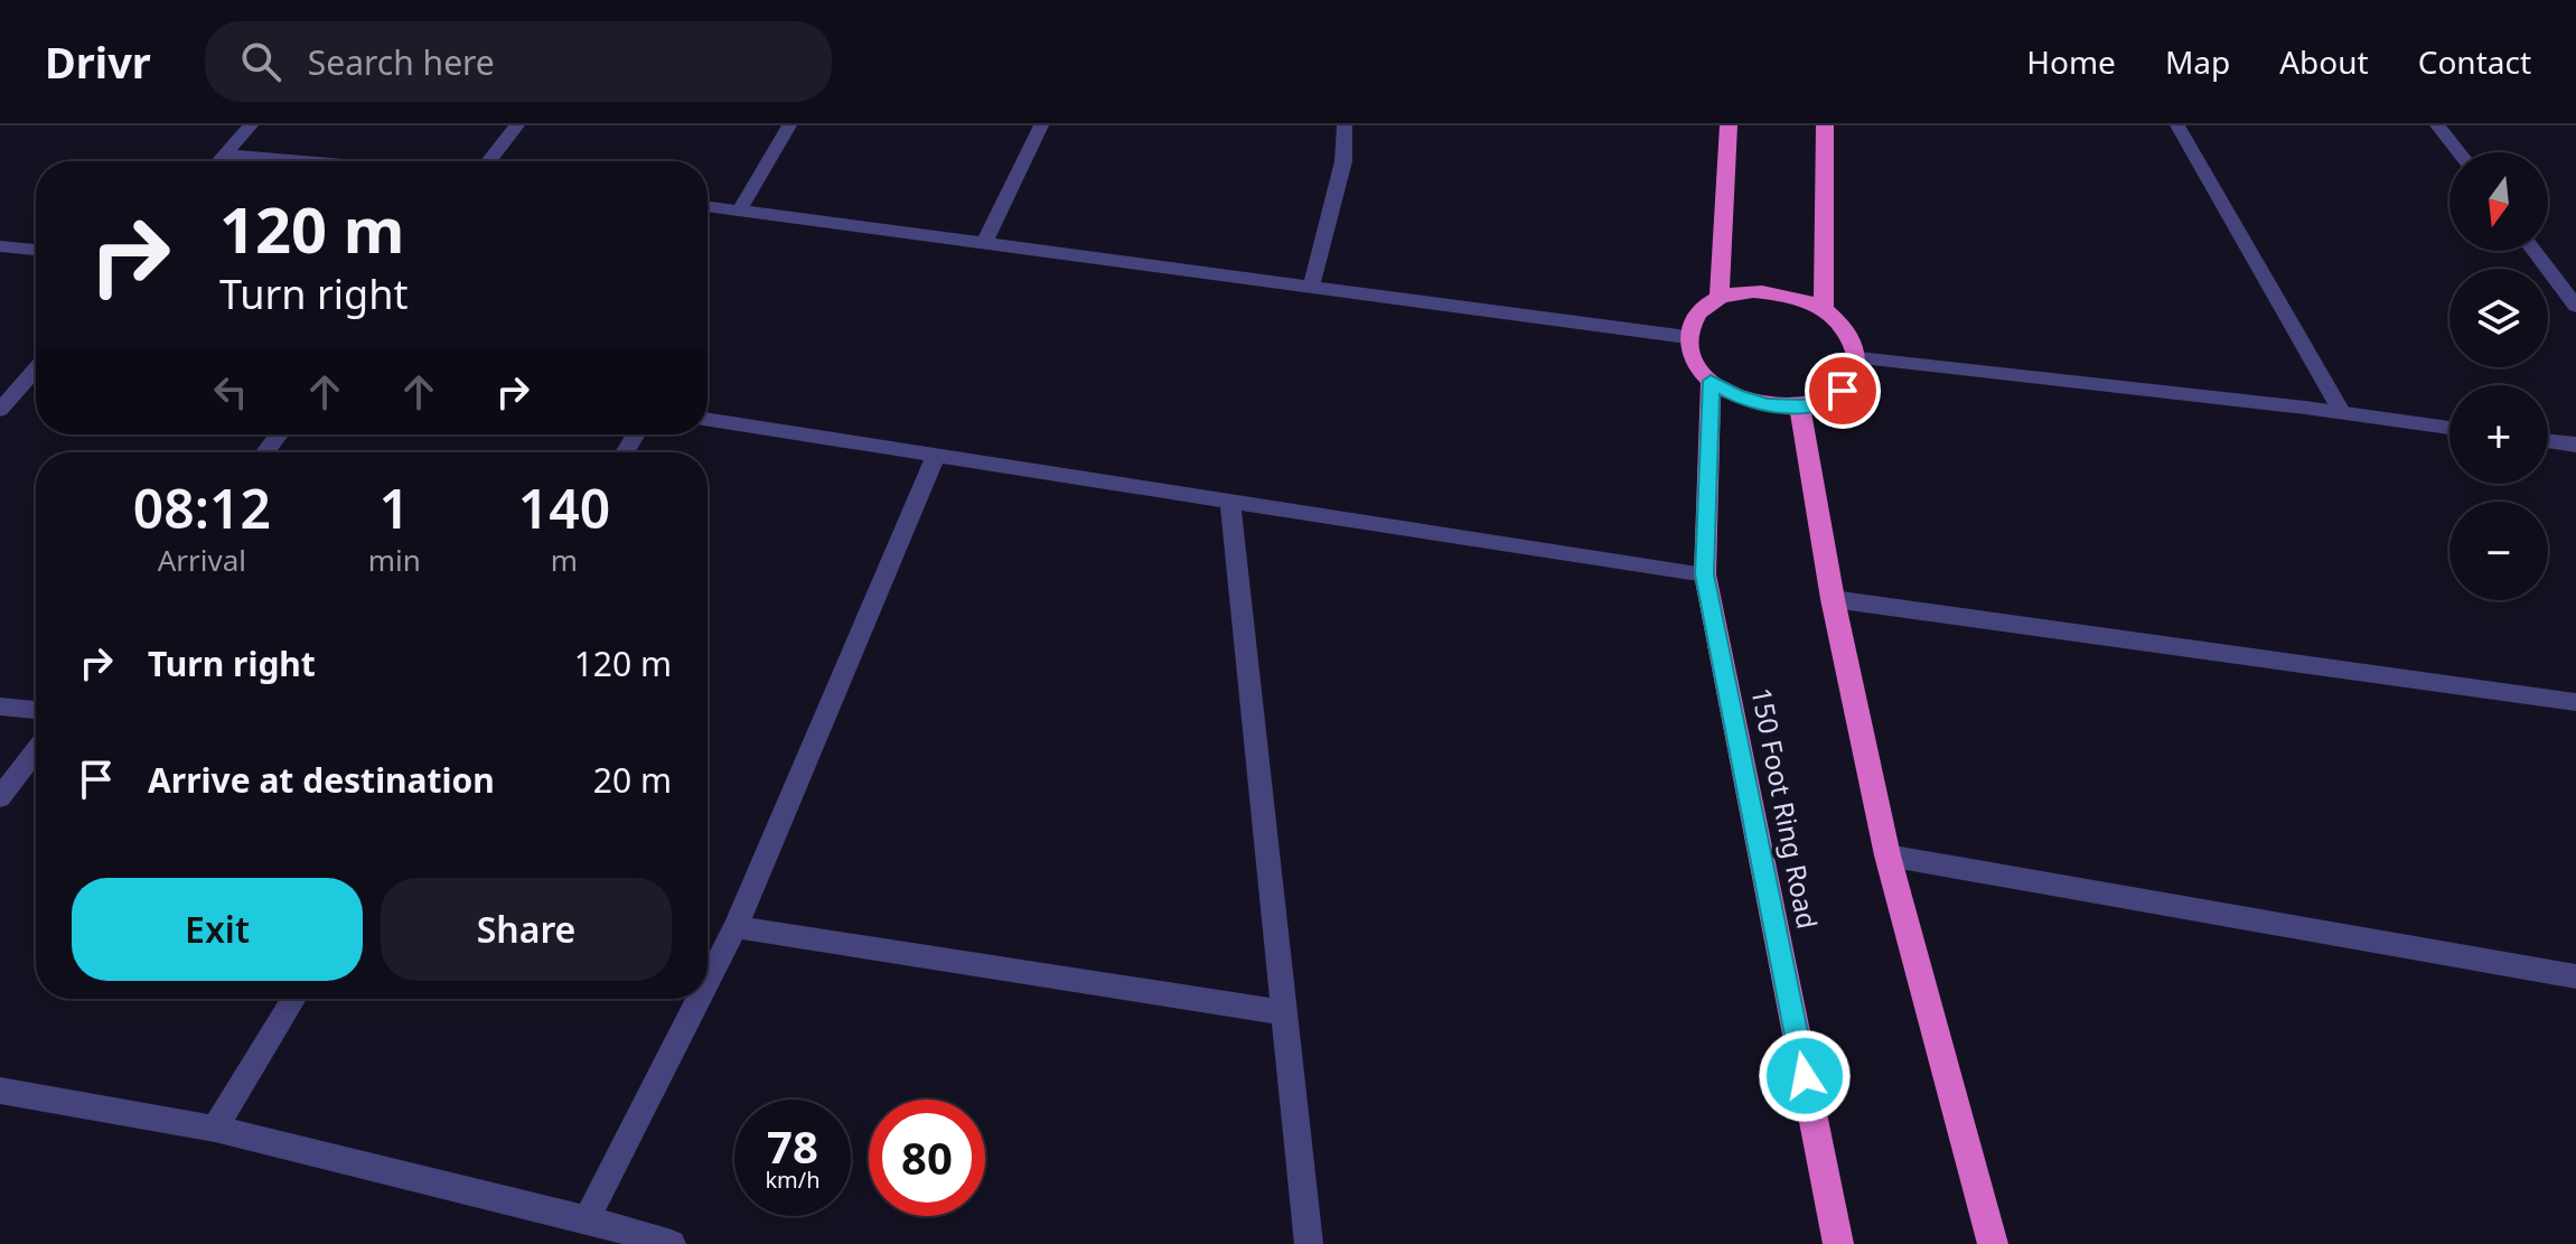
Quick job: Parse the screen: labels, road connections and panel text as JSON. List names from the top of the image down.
{
  "streets": {
    "highway": ["150 Foot Ring Road"]
  },
  "north": "bottom",
  "page": {
    "header": "Drivr",
    "search": "Search here",
    "nav": [
      "Home",
      "Map",
      "About",
      "Contact"
    ],
    "map_buttons": ["+", "−"],
    "turn": ["120 m", "Turn right"],
    "eta": [
      "08:12",
      "Arrival",
      "1",
      "min",
      "140",
      "m"
    ],
    "list": [
      {
        "name": "Turn right",
        "value": "120 m"
      },
      {
        "name": "Arrive at destination",
        "value": "20 m"
      }
    ],
    "buttons": ["Exit", "Share"],
    "speed": "78 km/h",
    "limit": "80"
  }
}
